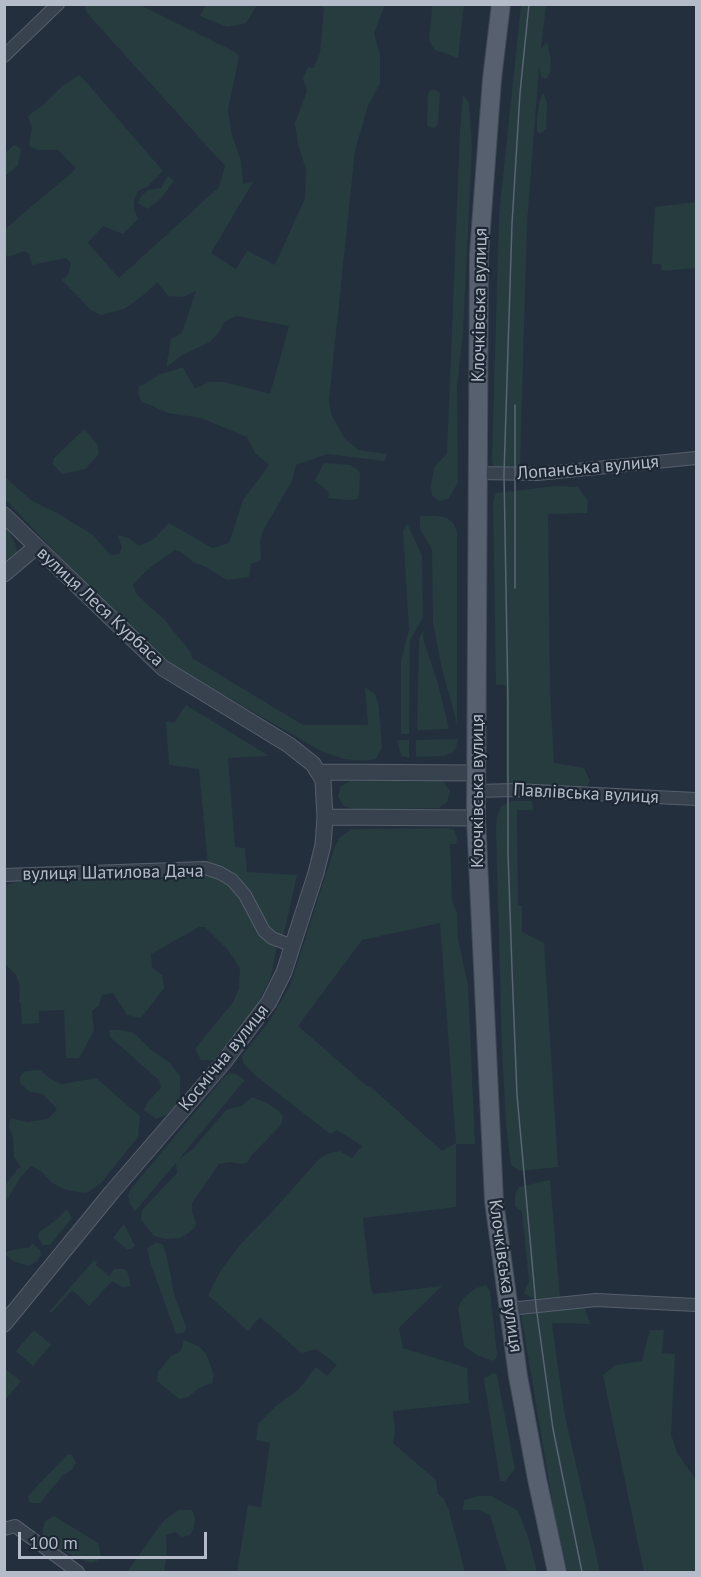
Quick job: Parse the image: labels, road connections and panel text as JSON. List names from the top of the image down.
{
  "streets": {
    "main road": ["Клочківська вулиця"],
    "street": [
      "Лопанська вулиця",
      "вулиця Леся Курбаса",
      "Павлівська вулиця",
      "вулиця Шатилова Дача",
      "Космічна вулиця"
    ]
  },
  "crossings": [
    ["Клочківська вулиця", "Лопанська вулиця"],
    ["Клочківська вулиця", "Павлівська вулиця"],
    ["вулиця Шатилова Дача", "Космічна вулиця"]
  ],
  "scale_bar": "100 m"
}
